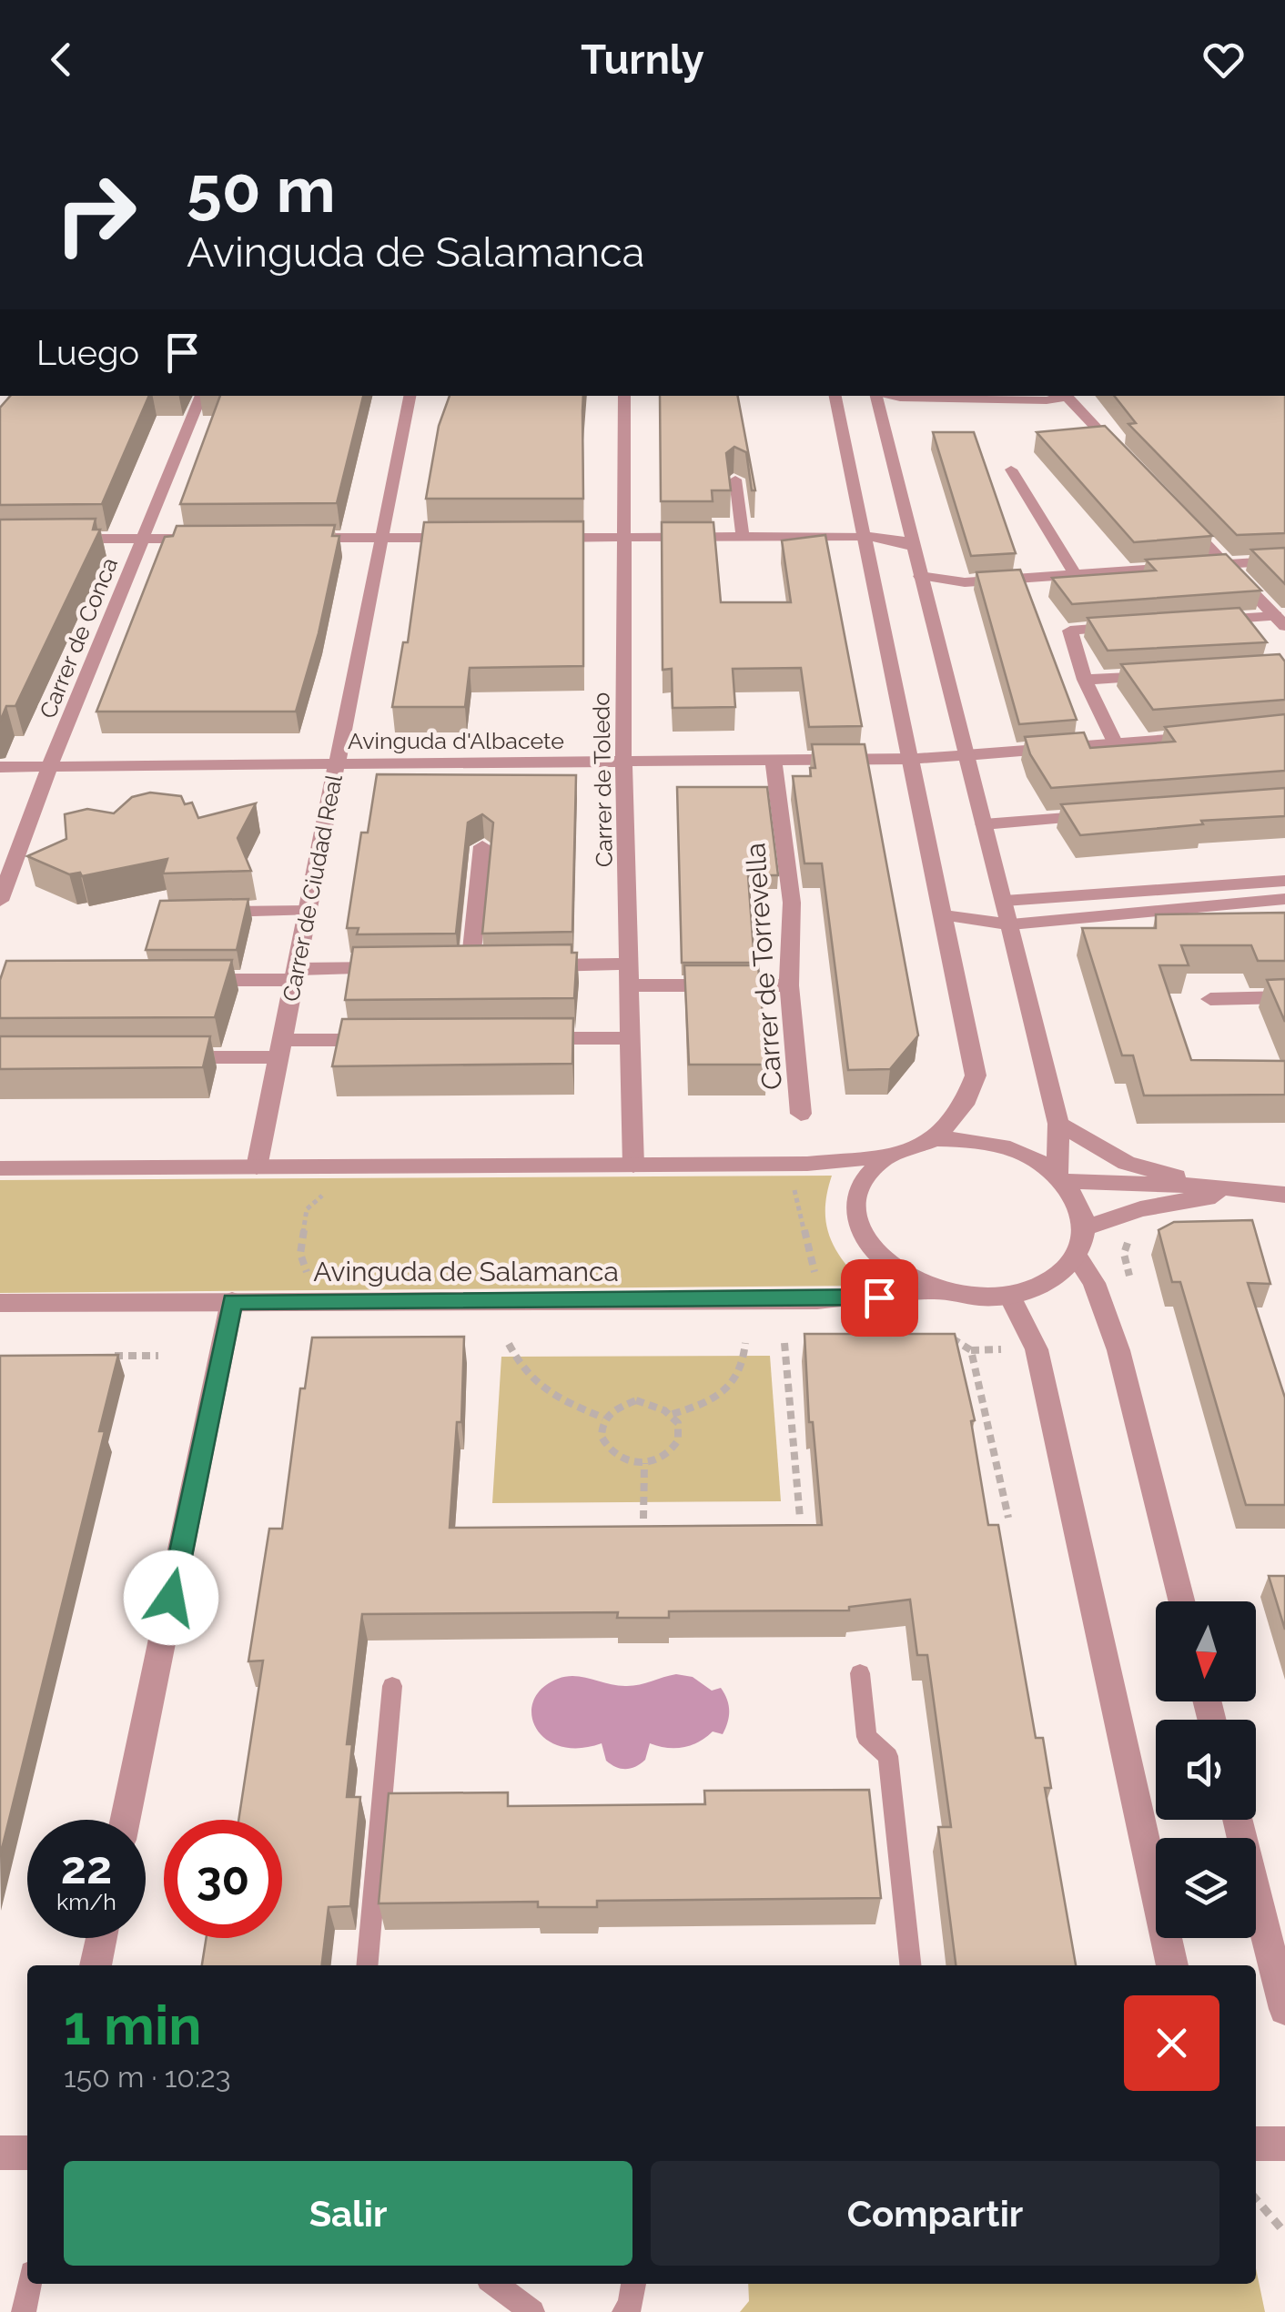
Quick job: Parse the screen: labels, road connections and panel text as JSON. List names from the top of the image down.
{
  "streets": {
    "street": [
      "Carrer de Conca",
      "Avinguda d'Albacete",
      "Carrer de Toledo",
      "Carrer de Ciudad Real",
      "Carrer de Torrevella",
      "Avinguda de Salamanca"
    ]
  },
  "crossings": [
    ["Carrer de Conca", "Avinguda d'Albacete"],
    ["Avinguda d'Albacete", "Carrer de Toledo"],
    ["Avinguda d'Albacete", "Carrer de Ciudad Real"],
    ["Avinguda d'Albacete", "Carrer de Torrevella"]
  ],
  "north": "bottom",
  "page": {
    "header": "Turnly",
    "turn": ["50 m", "Avinguda de Salamanca"],
    "then": "Luego",
    "speed": "22 km/h",
    "limit": "30",
    "heading": ["1 min", "150 m · 10:23"],
    "buttons": ["Salir", "Compartir"]
  }
}
